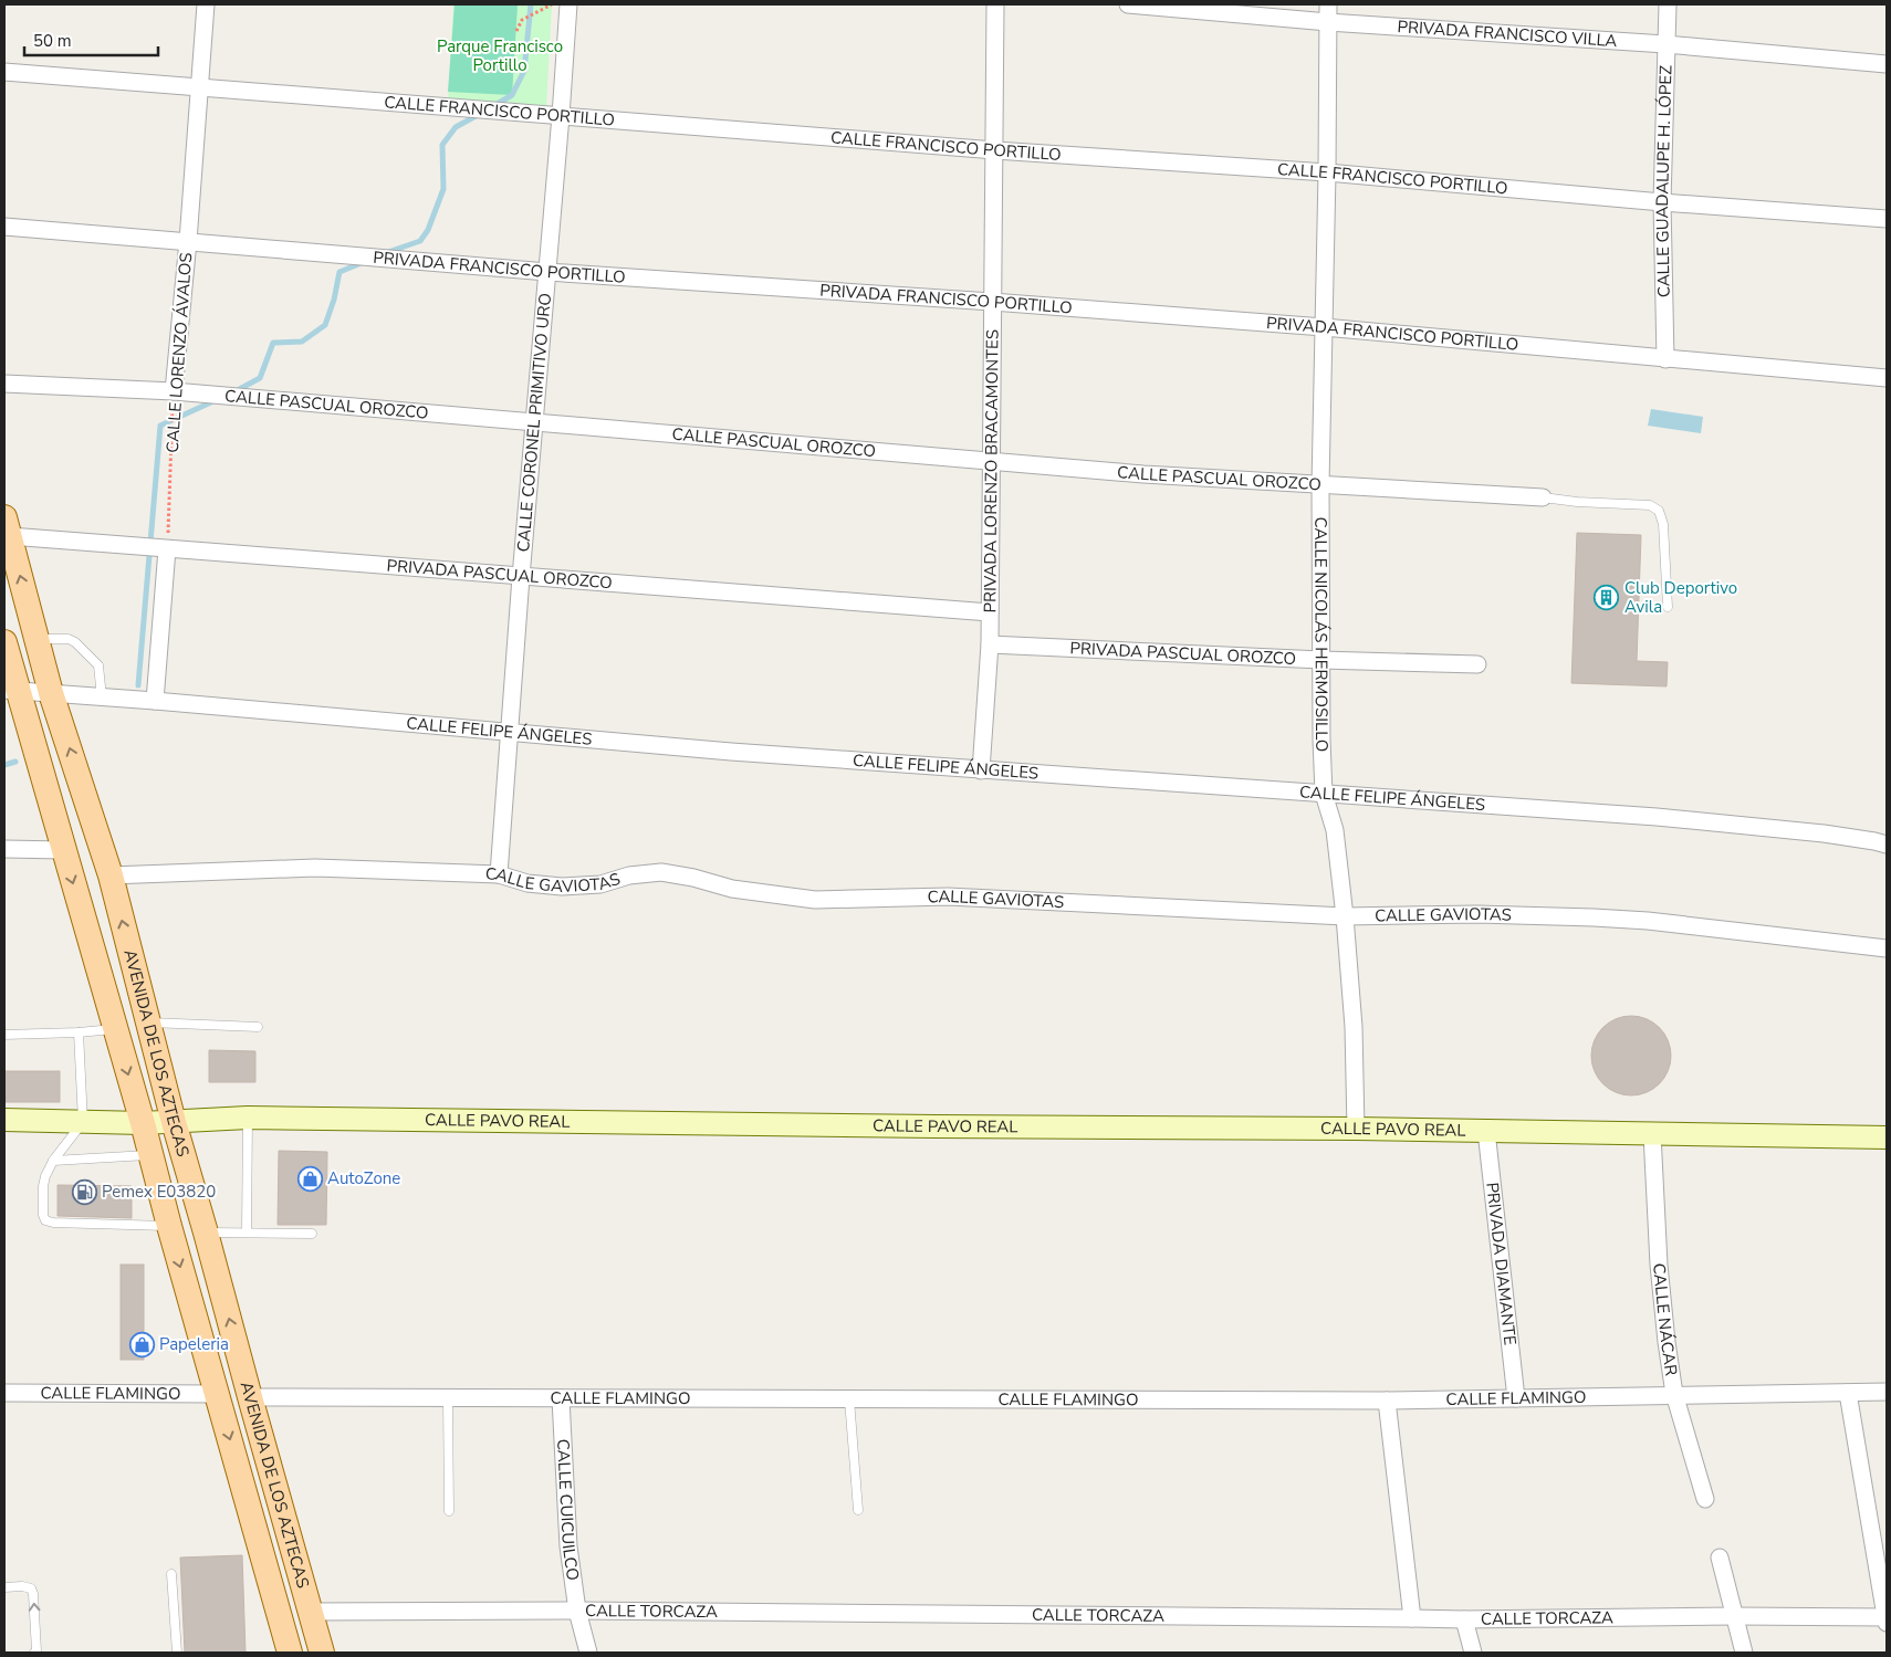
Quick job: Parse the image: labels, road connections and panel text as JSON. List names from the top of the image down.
{
  "streets": {
    "main road": ["AVENIDA DE LOS AZTECAS"],
    "street": [
      "PRIVADA FRANCISCO VILLA",
      "CALLE FRANCISCO PORTILLO",
      "CALLE GUADALUPE H. LÓPEZ",
      "PRIVADA FRANCISCO PORTILLO",
      "CALLE LORENZO ÁVALOS",
      "CALLE PASCUAL OROZCO",
      "CALLE CORONEL PRIMITIVO URO",
      "PRIVADA LORENZO BRACAMONTES",
      "PRIVADA PASCUAL OROZCO",
      "CALLE NICOLÁS HERMOSILLO",
      "CALLE FELIPE ÁNGELES",
      "CALLE GAVIOTAS",
      "CALLE PAVO REAL",
      "PRIVADA DIAMANTE",
      "CALLE NÁCAR",
      "CALLE FLAMINGO",
      "CALLE CUICUILCO",
      "CALLE TORCAZA"
    ]
  },
  "crossings": [
    ["PRIVADA FRANCISCO VILLA", "CALLE GUADALUPE H. LÓPEZ"],
    ["PRIVADA FRANCISCO VILLA", "CALLE NICOLÁS HERMOSILLO"],
    ["CALLE FRANCISCO PORTILLO", "CALLE GUADALUPE H. LÓPEZ"],
    ["CALLE FRANCISCO PORTILLO", "CALLE LORENZO ÁVALOS"],
    ["CALLE FRANCISCO PORTILLO", "CALLE CORONEL PRIMITIVO URO"],
    ["CALLE FRANCISCO PORTILLO", "PRIVADA LORENZO BRACAMONTES"],
    ["CALLE FRANCISCO PORTILLO", "CALLE NICOLÁS HERMOSILLO"],
    ["CALLE GUADALUPE H. LÓPEZ", "PRIVADA FRANCISCO PORTILLO"],
    ["PRIVADA FRANCISCO PORTILLO", "CALLE LORENZO ÁVALOS"],
    ["PRIVADA FRANCISCO PORTILLO", "CALLE CORONEL PRIMITIVO URO"],
    ["PRIVADA FRANCISCO PORTILLO", "PRIVADA LORENZO BRACAMONTES"],
    ["PRIVADA FRANCISCO PORTILLO", "CALLE NICOLÁS HERMOSILLO"],
    ["CALLE LORENZO ÁVALOS", "CALLE PASCUAL OROZCO"],
    ["CALLE LORENZO ÁVALOS", "PRIVADA PASCUAL OROZCO"],
    ["CALLE PASCUAL OROZCO", "CALLE CORONEL PRIMITIVO URO"],
    ["CALLE PASCUAL OROZCO", "PRIVADA LORENZO BRACAMONTES"],
    ["CALLE PASCUAL OROZCO", "CALLE NICOLÁS HERMOSILLO"],
    ["CALLE CORONEL PRIMITIVO URO", "PRIVADA PASCUAL OROZCO"],
    ["CALLE CORONEL PRIMITIVO URO", "CALLE FELIPE ÁNGELES"],
    ["CALLE CORONEL PRIMITIVO URO", "CALLE GAVIOTAS"],
    ["PRIVADA LORENZO BRACAMONTES", "PRIVADA PASCUAL OROZCO"],
    ["PRIVADA LORENZO BRACAMONTES", "CALLE FELIPE ÁNGELES"],
    ["PRIVADA PASCUAL OROZCO", "CALLE NICOLÁS HERMOSILLO"],
    ["PRIVADA PASCUAL OROZCO", "AVENIDA DE LOS AZTECAS"],
    ["CALLE NICOLÁS HERMOSILLO", "CALLE FELIPE ÁNGELES"],
    ["CALLE NICOLÁS HERMOSILLO", "CALLE GAVIOTAS"],
    ["CALLE NICOLÁS HERMOSILLO", "CALLE PAVO REAL"],
    ["CALLE FELIPE ÁNGELES", "AVENIDA DE LOS AZTECAS"],
    ["CALLE GAVIOTAS", "AVENIDA DE LOS AZTECAS"],
    ["AVENIDA DE LOS AZTECAS", "CALLE PAVO REAL"],
    ["AVENIDA DE LOS AZTECAS", "CALLE FLAMINGO"],
    ["AVENIDA DE LOS AZTECAS", "CALLE TORCAZA"],
    ["CALLE PAVO REAL", "PRIVADA DIAMANTE"],
    ["CALLE PAVO REAL", "CALLE NÁCAR"],
    ["PRIVADA DIAMANTE", "CALLE FLAMINGO"],
    ["CALLE NÁCAR", "CALLE FLAMINGO"],
    ["CALLE FLAMINGO", "CALLE CUICUILCO"],
    ["CALLE CUICUILCO", "CALLE TORCAZA"]
  ],
  "parks": ["Parque Francisco Portillo"],
  "places": {
    "building": ["Club Deportivo Avila"],
    "shop": ["AutoZone", "Papeleria"],
    "fuel station": ["Pemex E03820"]
  },
  "scale_bar": "50 m"
}
